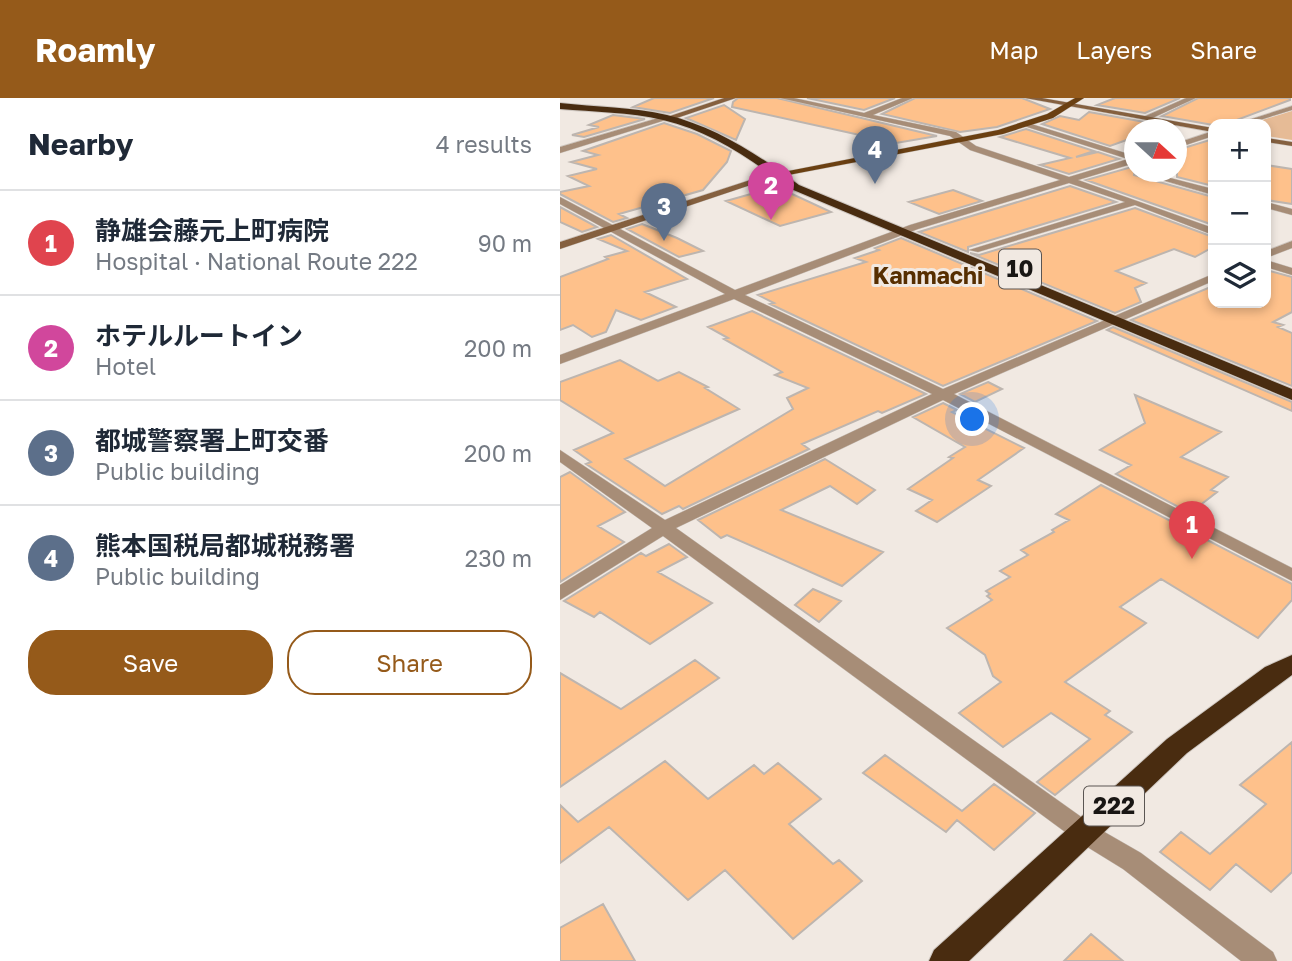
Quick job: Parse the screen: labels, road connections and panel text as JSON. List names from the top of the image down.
{
  "streets": {
    "highway": ["10", "222"]
  },
  "districts": ["Kanmachi"],
  "north": "right",
  "page": {
    "header": "Roamly",
    "nav": ["Map", "Layers", "Share"],
    "heading": ["Nearby", "4 results"],
    "map_buttons": ["+", "−"],
    "pins": [
      "4",
      "2",
      "3",
      "1"
    ],
    "list": [
      {
        "mark": "1",
        "name": "静雄会藤元上町病院",
        "note": "Hospital · National Route 222",
        "value": "90 m"
      },
      {
        "mark": "2",
        "name": "ホテルルートイン",
        "note": "Hotel",
        "value": "200 m"
      },
      {
        "mark": "3",
        "name": "都城警察署上町交番",
        "note": "Public building",
        "value": "200 m"
      },
      {
        "mark": "4",
        "name": "熊本国税局都城税務署",
        "note": "Public building",
        "value": "230 m"
      }
    ],
    "buttons": ["Save", "Share"]
  }
}
